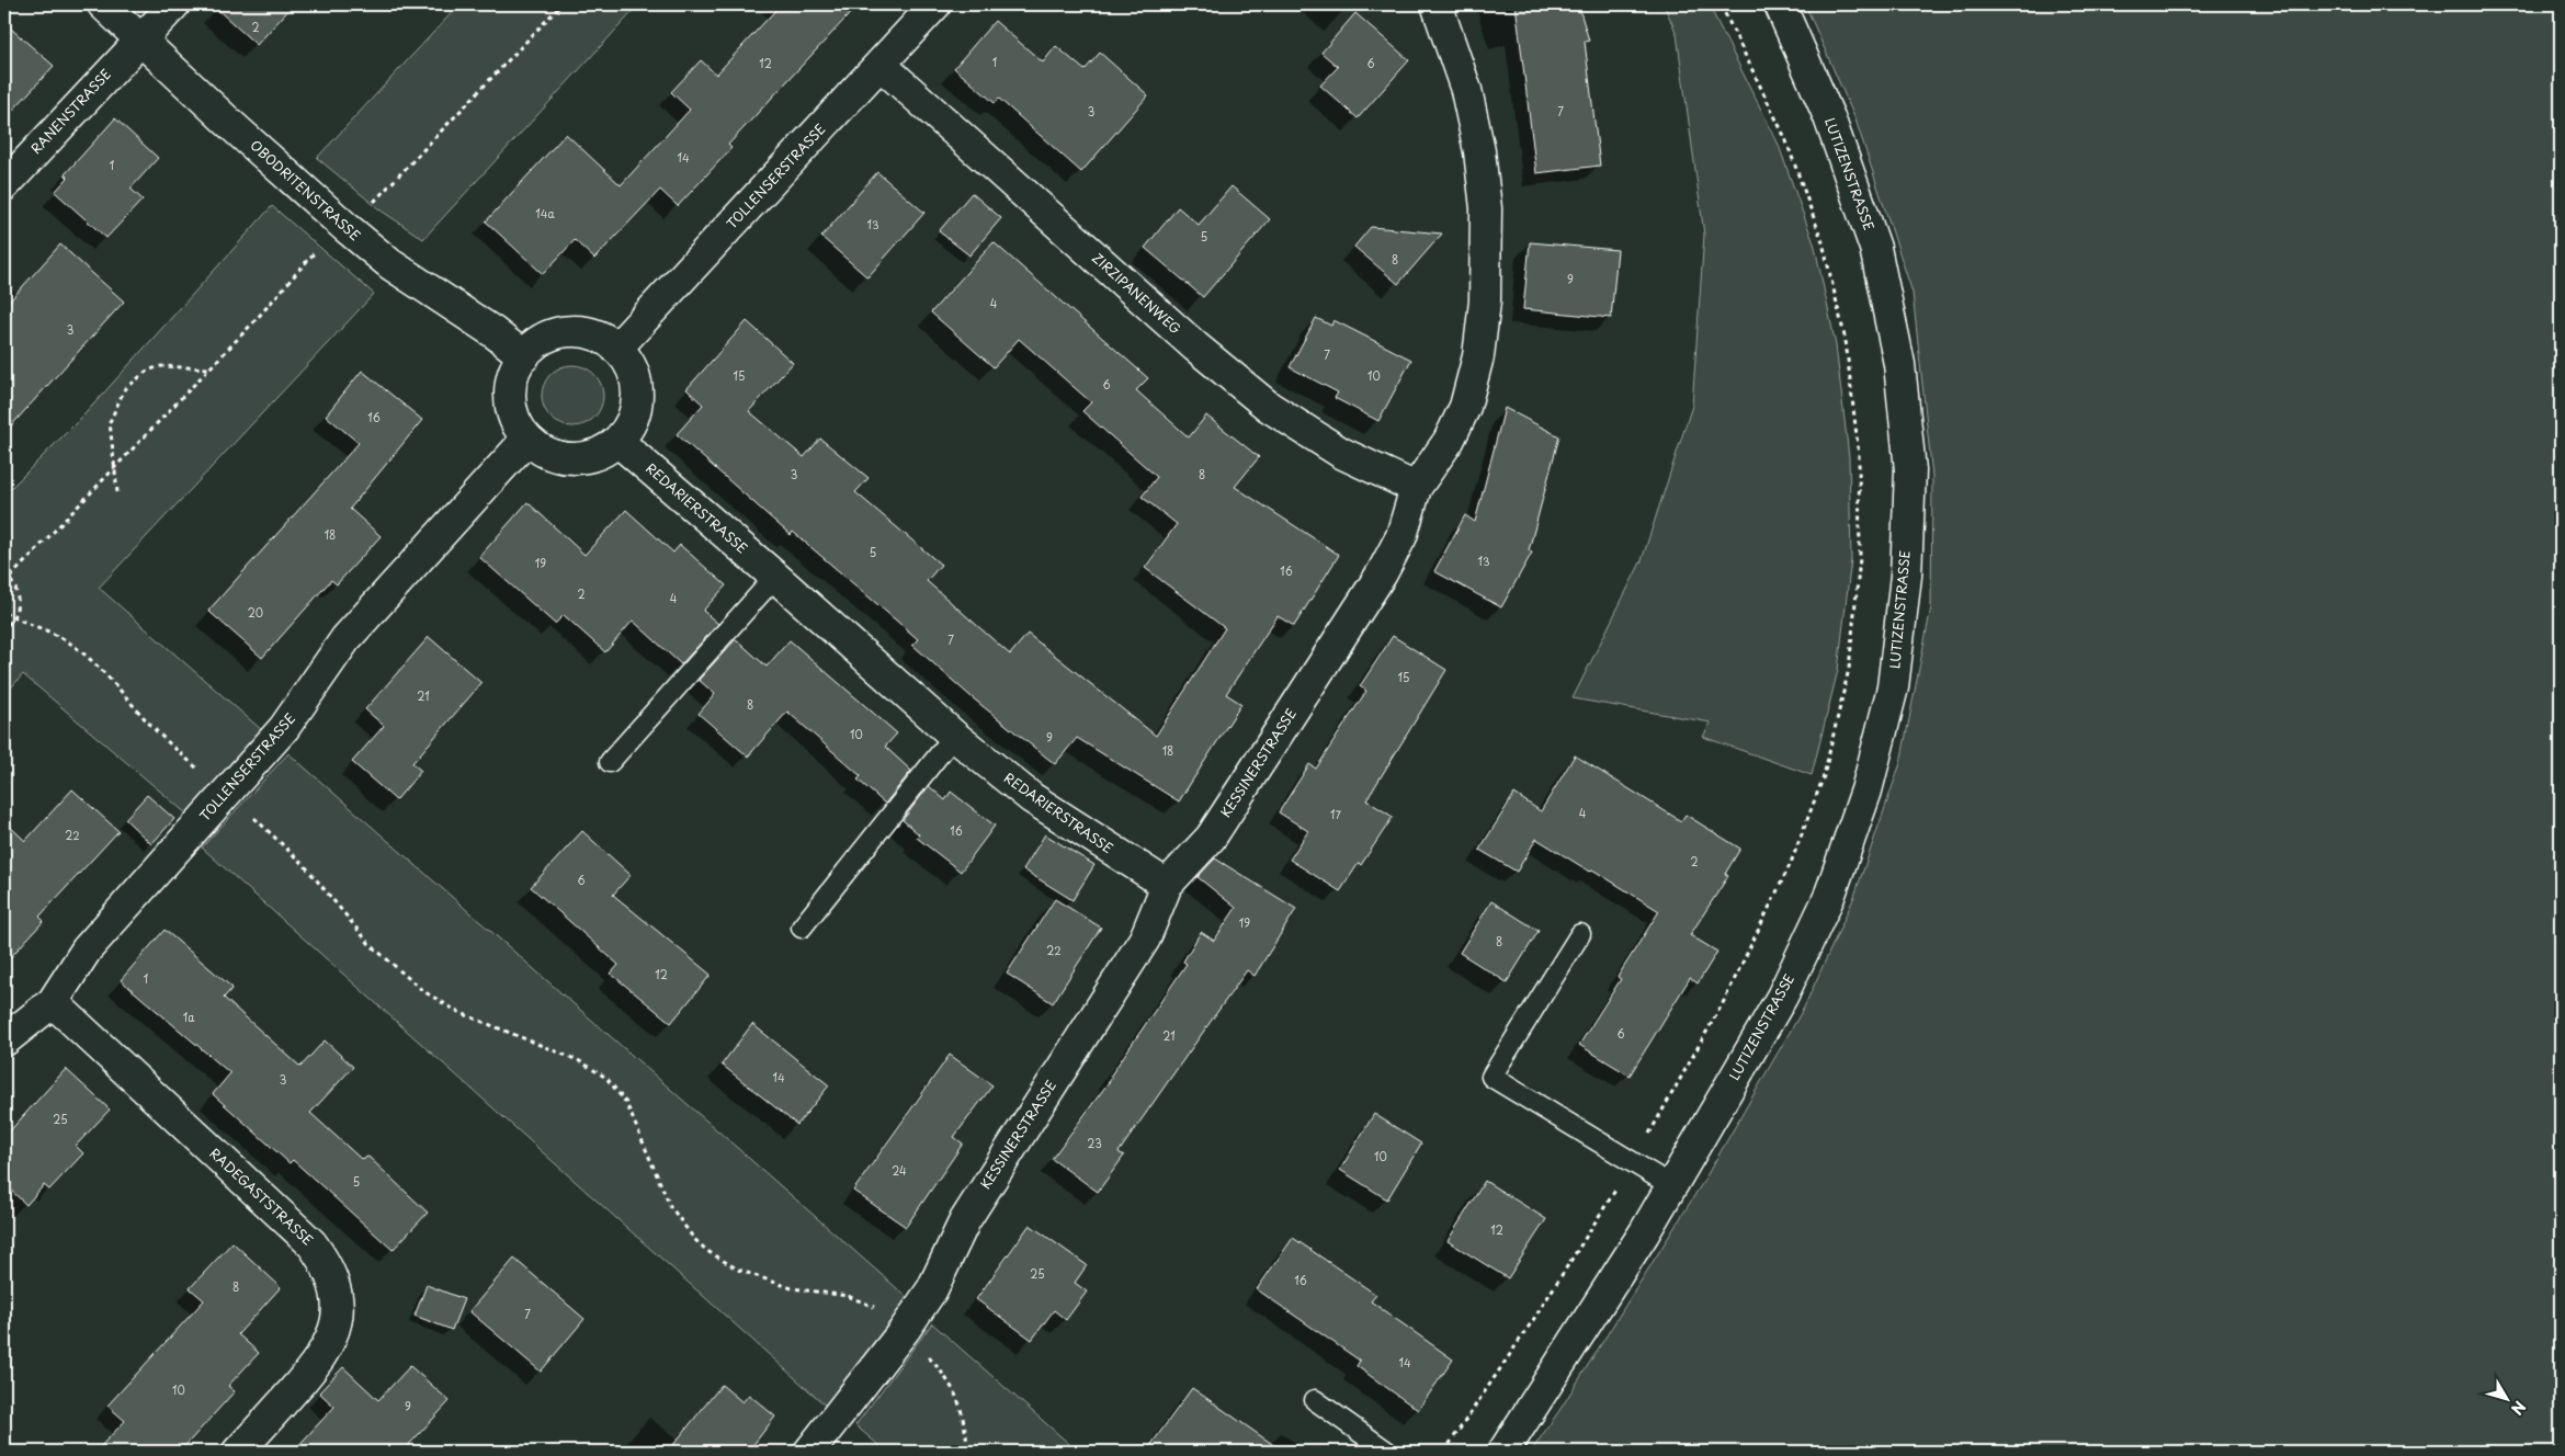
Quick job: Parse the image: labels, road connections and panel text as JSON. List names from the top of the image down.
{
  "streets": {
    "street": [
      "RANENSTRASSE",
      "LUTIZENSTRASSE",
      "TOLLENSERSTRASSE",
      "OBODRITENSTRASSE",
      "ZIRZIPANENWEG",
      "REDARIERSTRASSE",
      "KESSINERSTRASSE",
      "RADEGASTSTRASSE"
    ]
  },
  "crossings": [
    ["RANENSTRASSE", "OBODRITENSTRASSE"],
    ["TOLLENSERSTRASSE", "OBODRITENSTRASSE"],
    ["TOLLENSERSTRASSE", "ZIRZIPANENWEG"],
    ["TOLLENSERSTRASSE", "REDARIERSTRASSE"],
    ["TOLLENSERSTRASSE", "RADEGASTSTRASSE"],
    ["OBODRITENSTRASSE", "REDARIERSTRASSE"],
    ["ZIRZIPANENWEG", "KESSINERSTRASSE"],
    ["REDARIERSTRASSE", "KESSINERSTRASSE"]
  ],
  "house_numbers": [
    "2",
    "1",
    "12",
    "6",
    "3",
    "7",
    "14",
    "1",
    "14a",
    "13",
    "5",
    "8",
    "9",
    "4",
    "3",
    "7",
    "15",
    "10",
    "6",
    "16",
    "3",
    "8",
    "18",
    "5",
    "13",
    "19",
    "16",
    "2",
    "4",
    "20",
    "7",
    "15",
    "21",
    "8",
    "10",
    "9",
    "18",
    "4",
    "17",
    "16",
    "22",
    "2",
    "6",
    "19",
    "8",
    "22",
    "12",
    "1",
    "1a",
    "6",
    "21",
    "14",
    "3",
    "25",
    "23",
    "10",
    "24",
    "5",
    "12",
    "25",
    "16",
    "8",
    "7",
    "14",
    "10",
    "9"
  ],
  "north": "bottom right"
}
